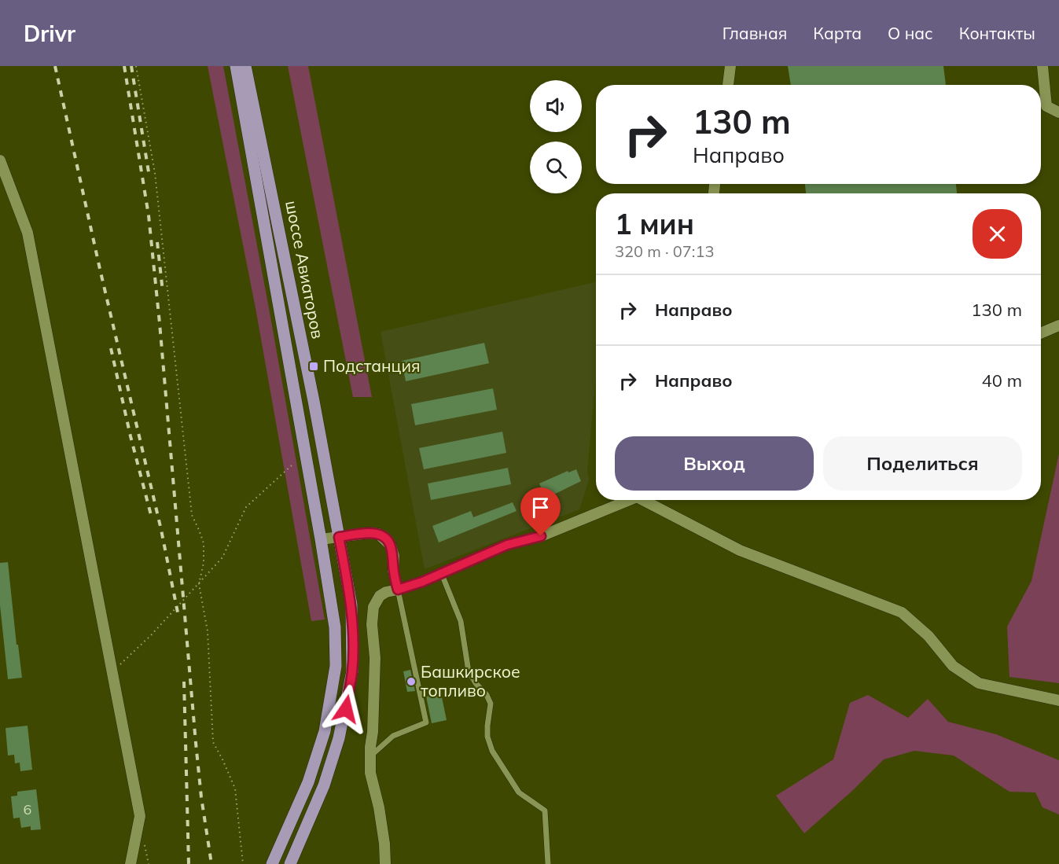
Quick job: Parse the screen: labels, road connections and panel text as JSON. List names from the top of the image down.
{
  "streets": {
    "main road": ["шоссе Авиаторов"]
  },
  "places": {
    "transit": ["Подстанция"],
    "other": ["Башкирское топливо"]
  },
  "house_numbers": ["6"],
  "page": {
    "header": "Drivr",
    "nav": [
      "Главная",
      "Карта",
      "О нас",
      "Контакты"
    ],
    "turn": ["130 m", "Направо"],
    "heading": ["1 мин", "320 m · 07:13"],
    "list": [
      {
        "name": "Направо",
        "value": "130 m"
      },
      {
        "name": "Направо",
        "value": "40 m"
      }
    ],
    "buttons": ["Выход", "Поделиться"]
  }
}
